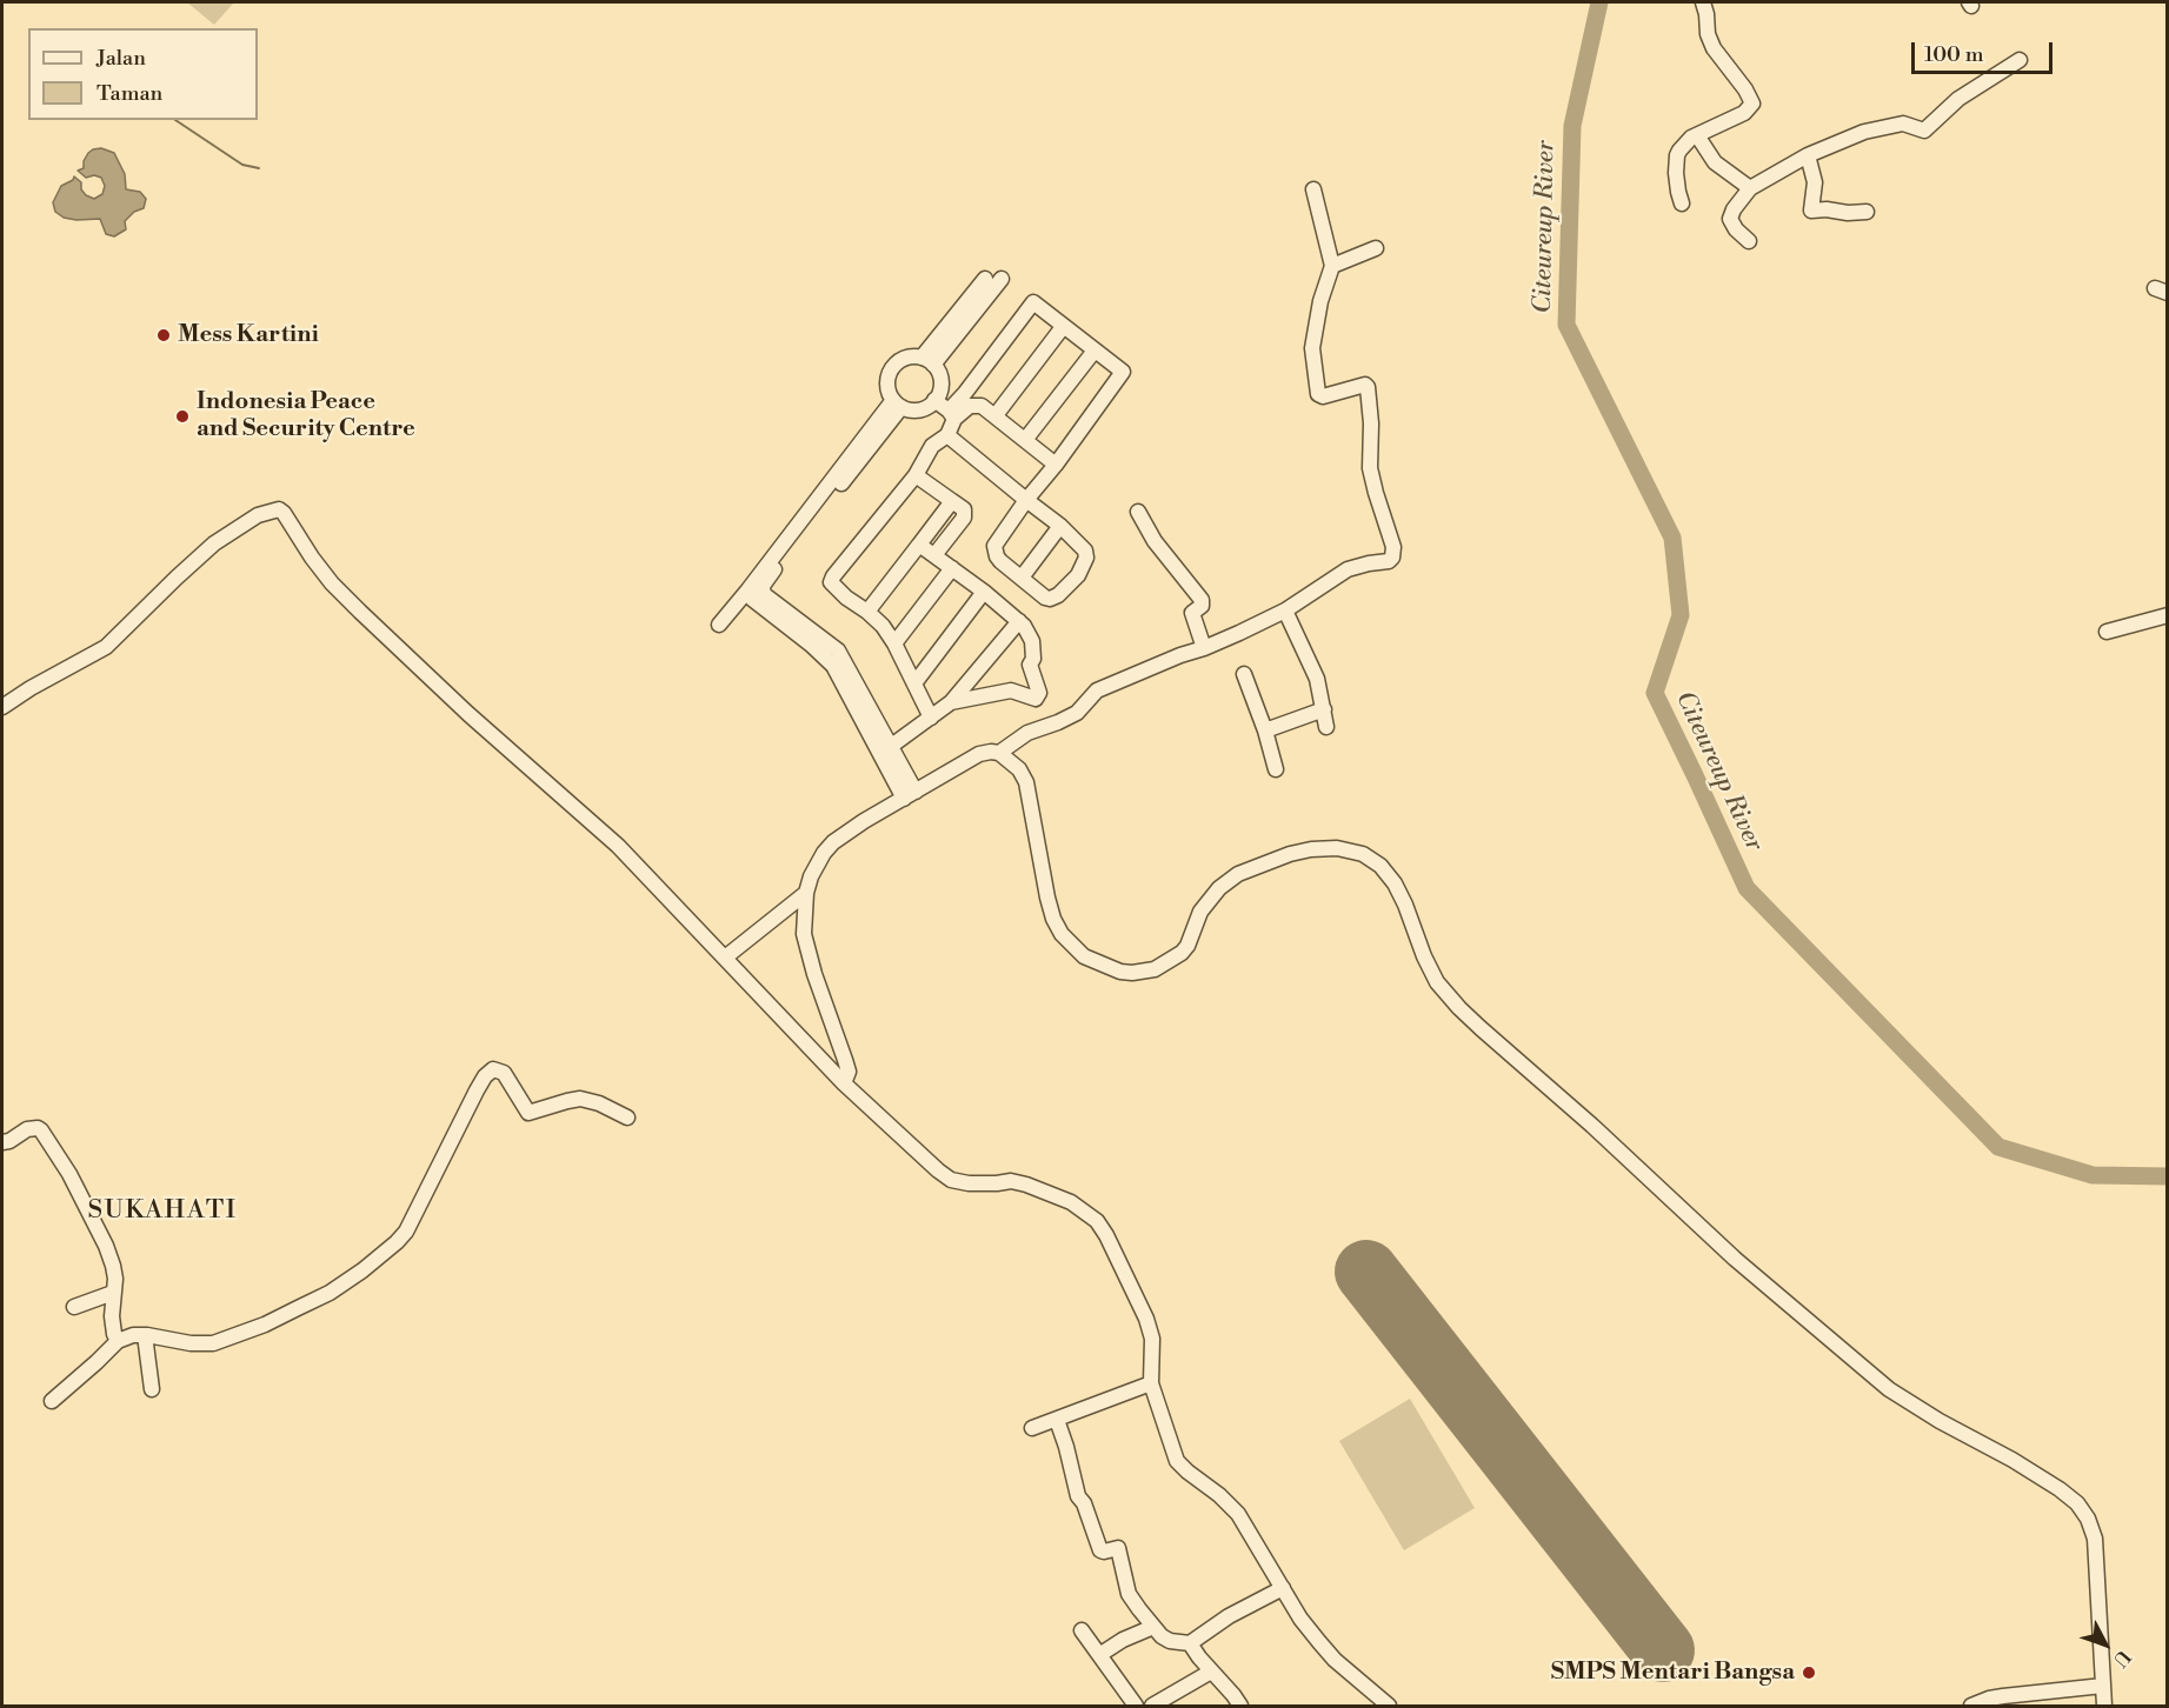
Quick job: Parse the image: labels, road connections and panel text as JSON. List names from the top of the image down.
{
  "districts": ["SUKAHATI"],
  "water": ["Citeureup River"],
  "places": ["Mess Kartini", "Indonesia Peace and Security Centre", "SMPS Mentari Bangsa"],
  "legend": ["Jalan", "Taman"],
  "scale_bar": "100 m",
  "north": "bottom right"
}
